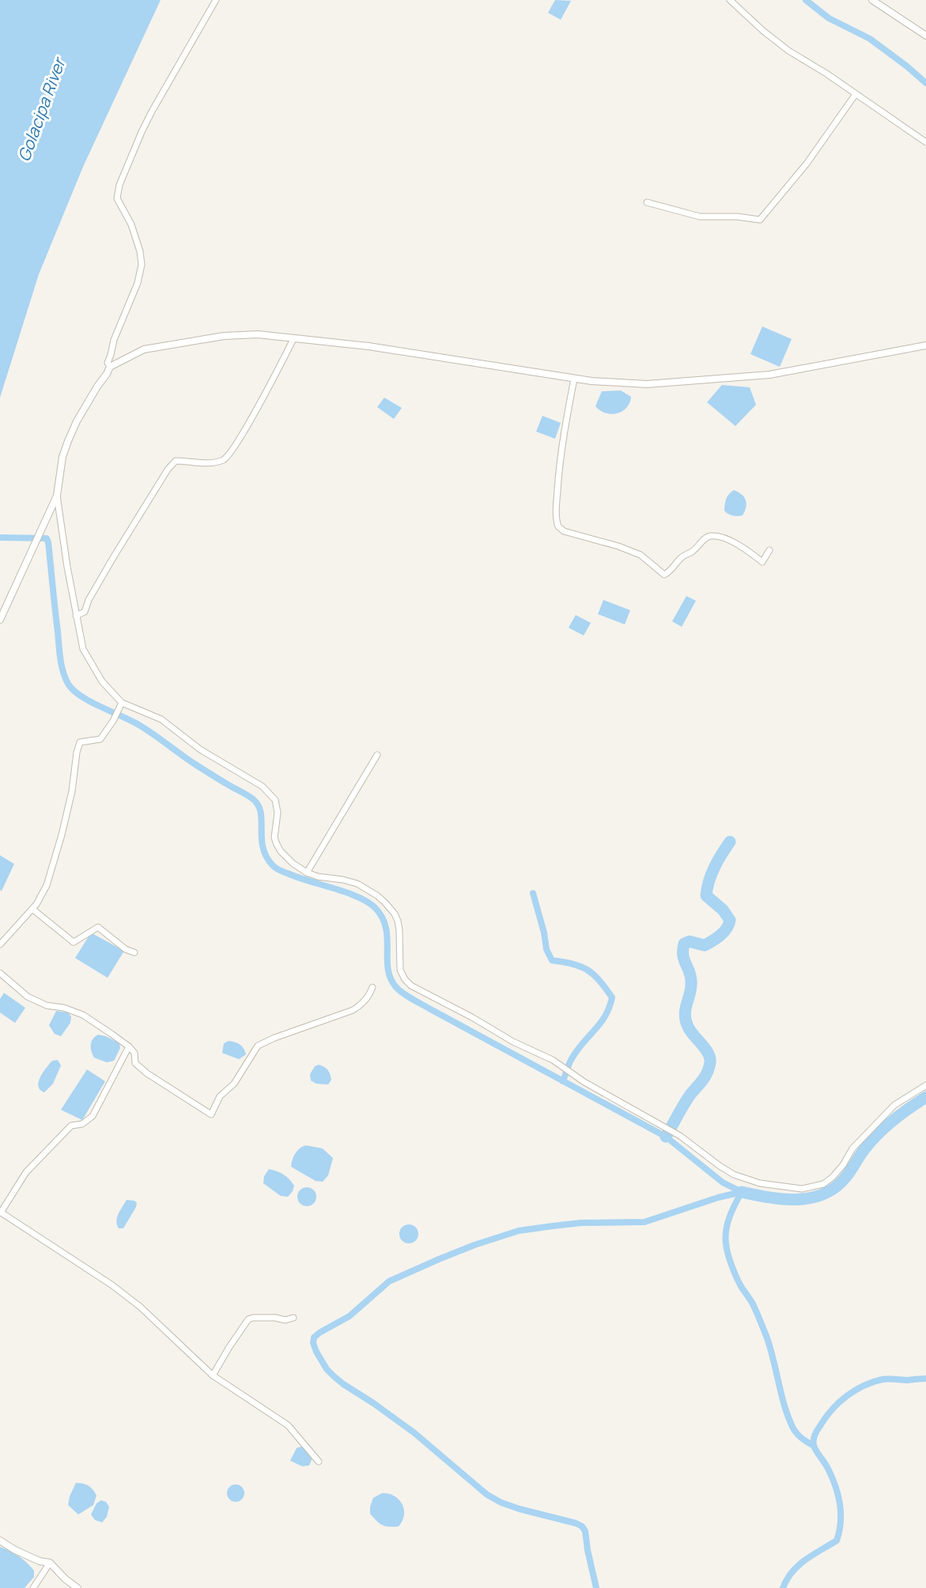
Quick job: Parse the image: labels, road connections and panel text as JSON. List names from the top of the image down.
{
  "water": ["Golacipa River"]
}
